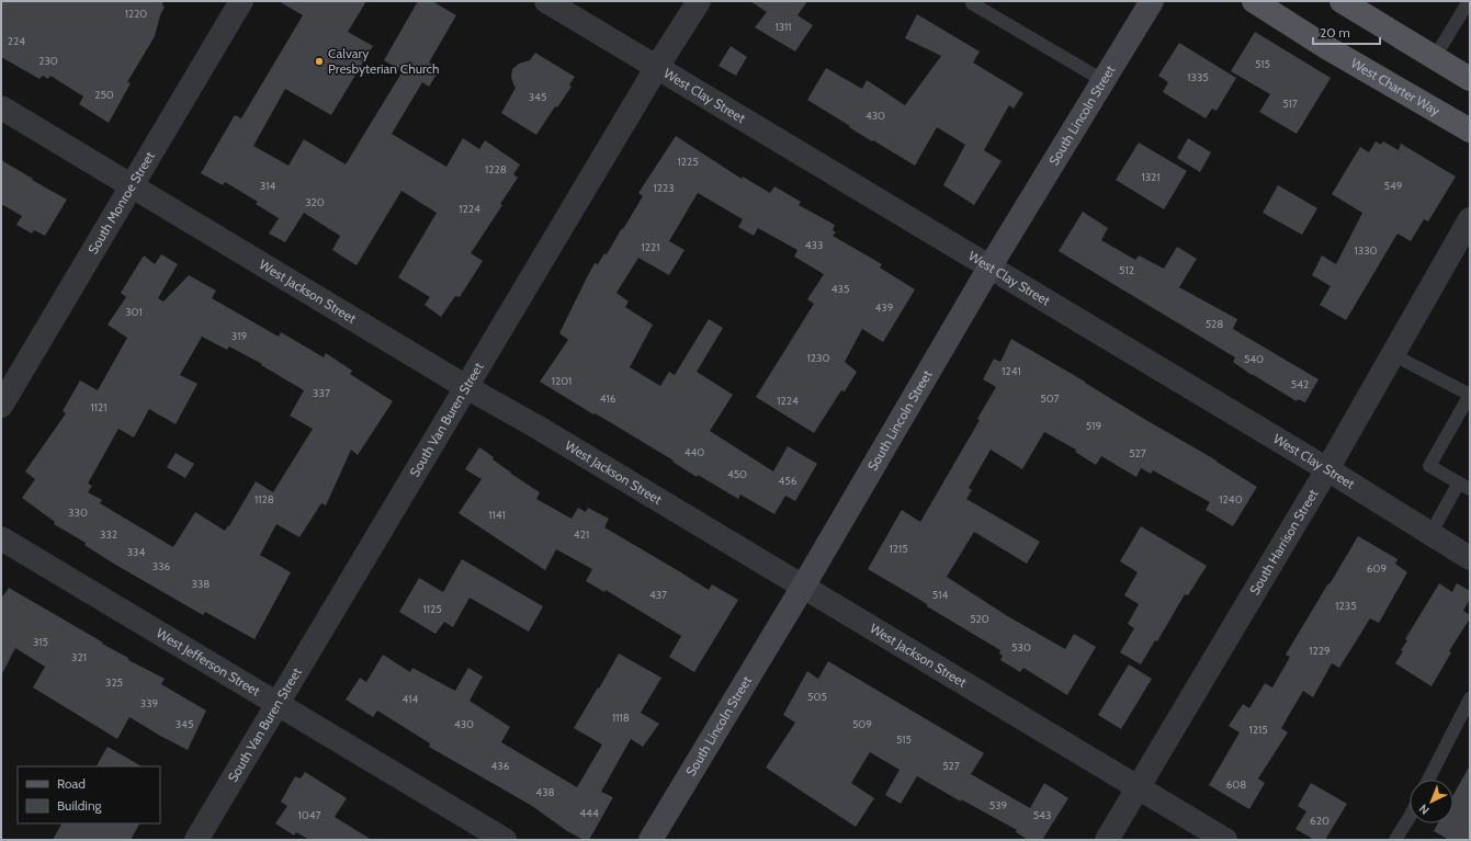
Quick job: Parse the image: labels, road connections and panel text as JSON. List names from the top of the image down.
{
  "streets": {
    "main road": ["West Charter Way"],
    "street": [
      "West Clay Street",
      "South Lincoln Street",
      "South Monroe Street",
      "West Jackson Street",
      "South Van Buren Street",
      "South Harrison Street",
      "West Jefferson Street"
    ]
  },
  "crossings": [
    ["West Clay Street", "South Lincoln Street"],
    ["West Clay Street", "South Van Buren Street"],
    ["West Clay Street", "South Harrison Street"],
    ["South Lincoln Street", "West Jackson Street"],
    ["South Monroe Street", "West Jackson Street"],
    ["West Jackson Street", "South Van Buren Street"],
    ["West Jackson Street", "South Harrison Street"],
    ["South Van Buren Street", "West Jefferson Street"]
  ],
  "places": ["Calvary Presbyterian Church"],
  "house_numbers": [
    "1220",
    "1311",
    "224",
    "230",
    "515",
    "1335",
    "250",
    "345",
    "517",
    "430",
    "1225",
    "1228",
    "1321",
    "314",
    "549",
    "1223",
    "320",
    "1224",
    "433",
    "1221",
    "1330",
    "512",
    "435",
    "439",
    "301",
    "528",
    "319",
    "1230",
    "540",
    "1241",
    "1201",
    "542",
    "337",
    "416",
    "507",
    "1224",
    "1121",
    "519",
    "440",
    "527",
    "450",
    "456",
    "1128",
    "1240",
    "330",
    "1141",
    "332",
    "421",
    "1215",
    "334",
    "336",
    "609",
    "338",
    "437",
    "514",
    "1235",
    "1125",
    "520",
    "315",
    "530",
    "1229",
    "321",
    "325",
    "505",
    "414",
    "339",
    "1118",
    "345",
    "430",
    "509",
    "1215",
    "515",
    "436",
    "527",
    "608",
    "438",
    "539",
    "444",
    "1047",
    "543",
    "620"
  ],
  "legend": ["Road", "Building"],
  "scale_bar": "20 m",
  "north": "bottom left"
}
